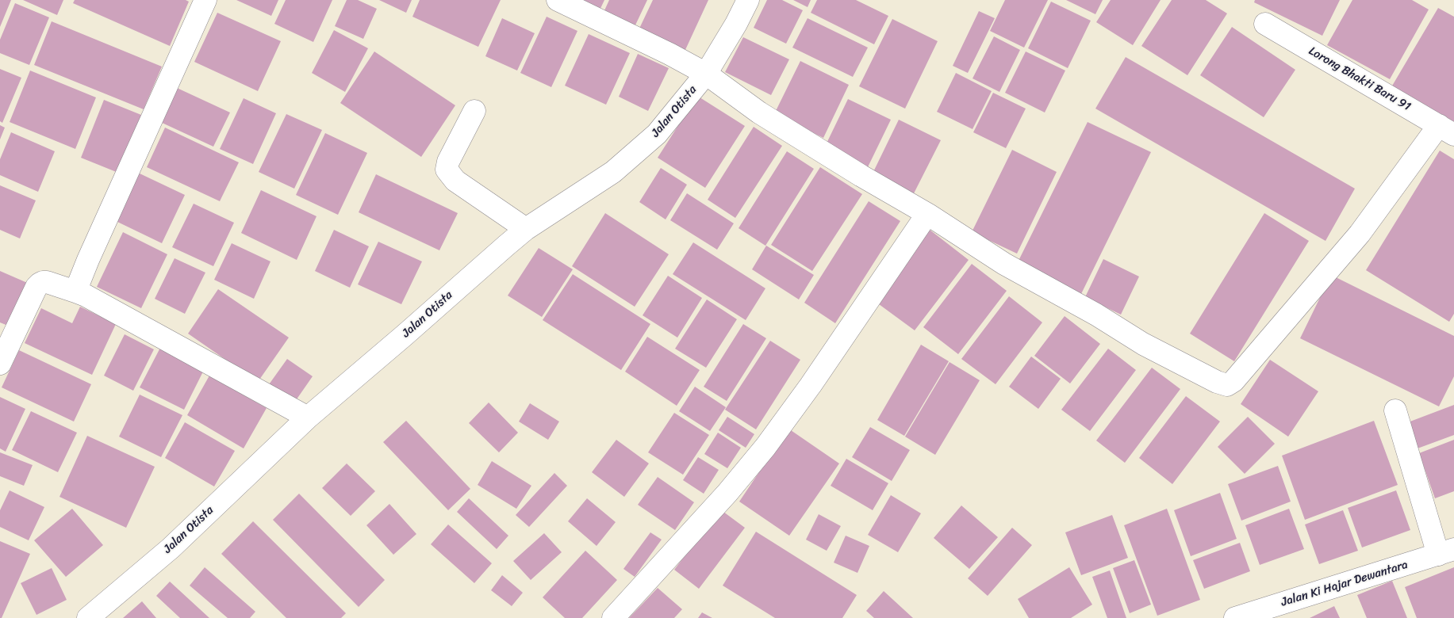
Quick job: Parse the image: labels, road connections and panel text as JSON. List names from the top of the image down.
{
  "streets": {
    "street": ["Lorong Bhakti Baru 91", "Jalan Otista", "Jalan Ki Hajar Dewantara"]
  }
}
